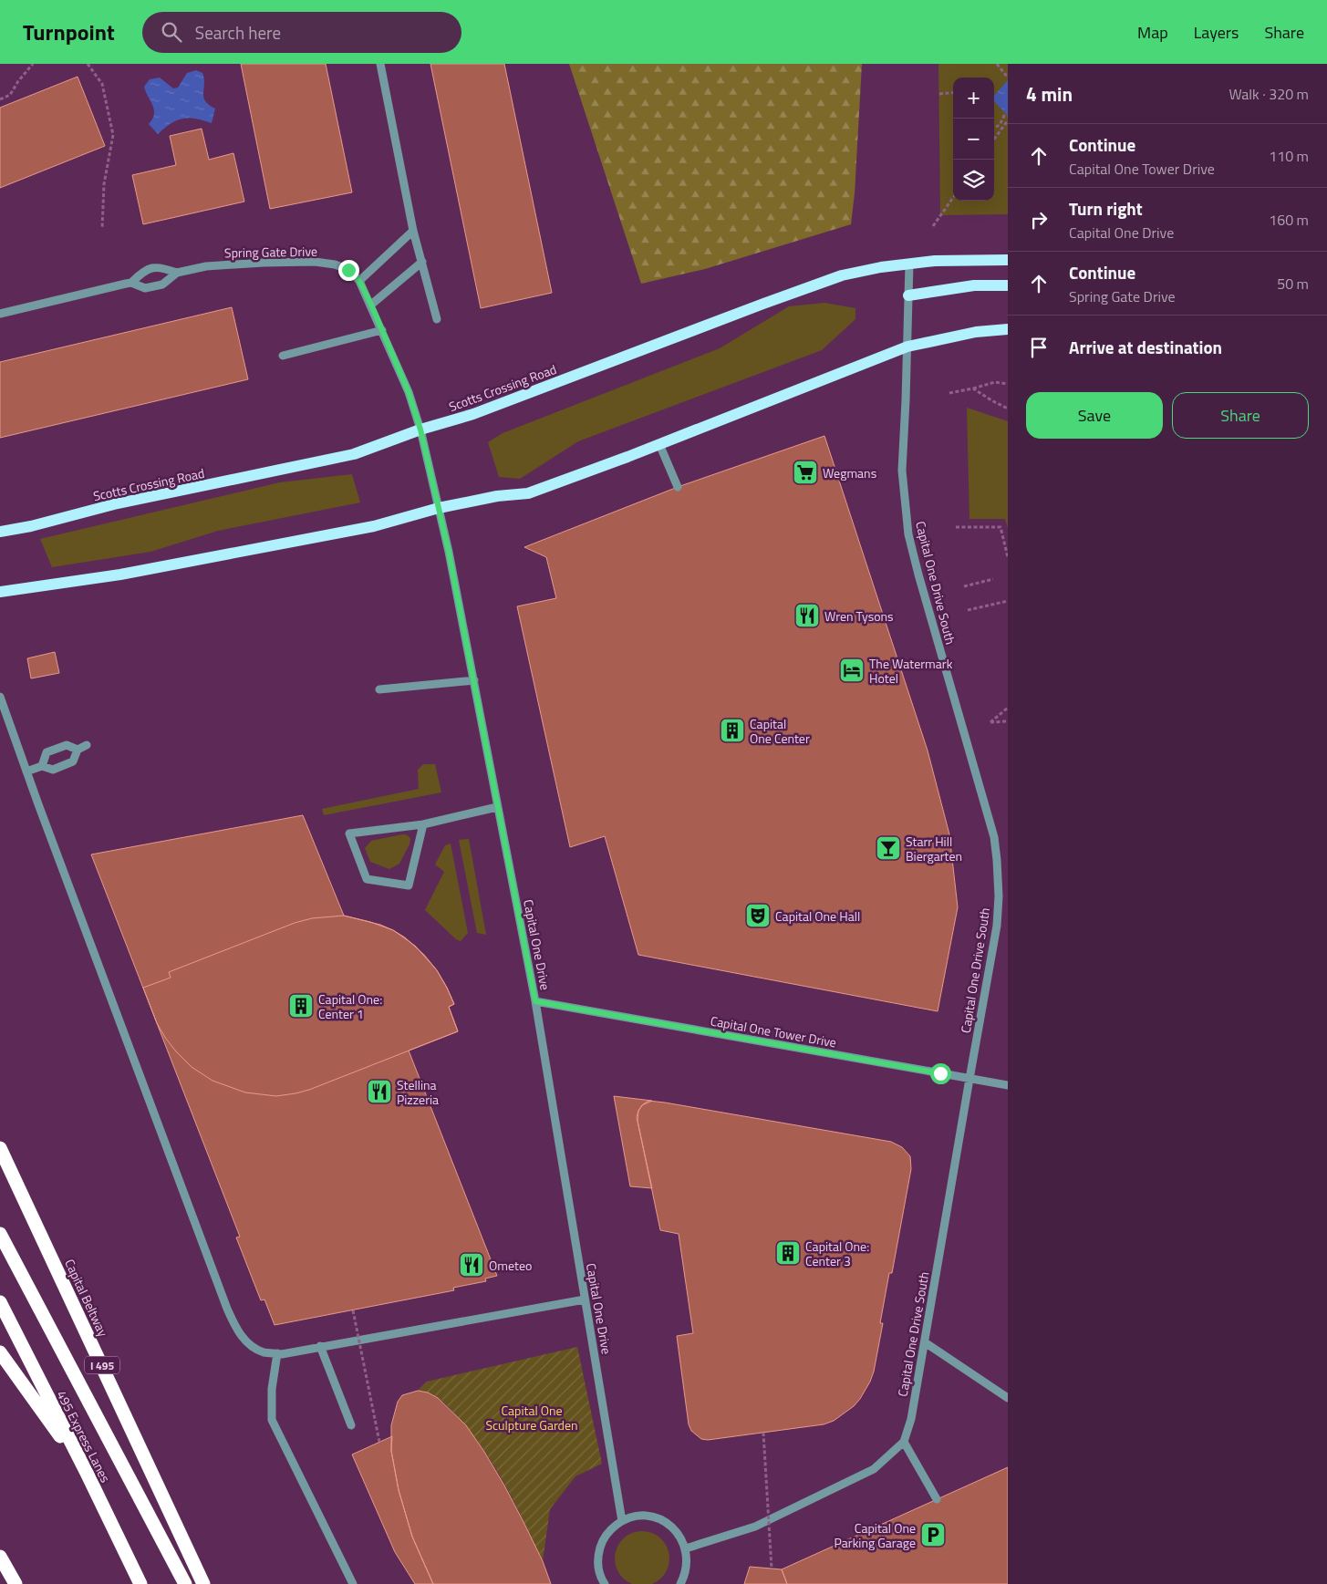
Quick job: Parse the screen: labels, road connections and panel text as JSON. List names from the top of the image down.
{
  "streets": {
    "highway": ["Capital Beltway", "I 495", "495 Express Lanes"],
    "main road": ["Scotts Crossing Road"],
    "street": [
      "Spring Gate Drive",
      "Capital One Drive South",
      "Capital One Drive",
      "Capital One Tower Drive"
    ]
  },
  "crossings": [
    ["Spring Gate Drive", "Scotts Crossing Road"],
    ["Spring Gate Drive", "Capital One Drive"],
    ["Scotts Crossing Road", "Capital One Drive South"],
    ["Scotts Crossing Road", "Capital One Drive"],
    ["Capital One Drive South", "Capital One Tower Drive"],
    ["Capital One Drive", "Capital One Tower Drive"]
  ],
  "parks": ["Capital One Sculpture Garden"],
  "places": {
    "supermarket": ["Wegmans"],
    "restaurant": ["Wren Tysons", "Stellina Pizzeria", "Ometeo"],
    "hotel": ["The Watermark Hotel"],
    "building": ["Capital One Center", "Capital One: Center 1", "Capital One: Center 3"],
    "bar": ["Starr Hill Biergarten"],
    "theatre": ["Capital One Hall"],
    "parking": ["Capital One Parking Garage"]
  },
  "page": {
    "header": "Turnpoint",
    "search": "Search here",
    "nav": ["Map", "Layers", "Share"],
    "heading": ["4 min", "Walk · 320 m"],
    "map_buttons": ["+", "−"],
    "list": [
      ["Continue", "Capital One Tower Drive", "110 m"],
      ["Turn right", "Capital One Drive", "160 m"],
      ["Continue", "Spring Gate Drive", "50 m"],
      "Arrive at destination"
    ],
    "buttons": ["Save", "Share"]
  }
}
